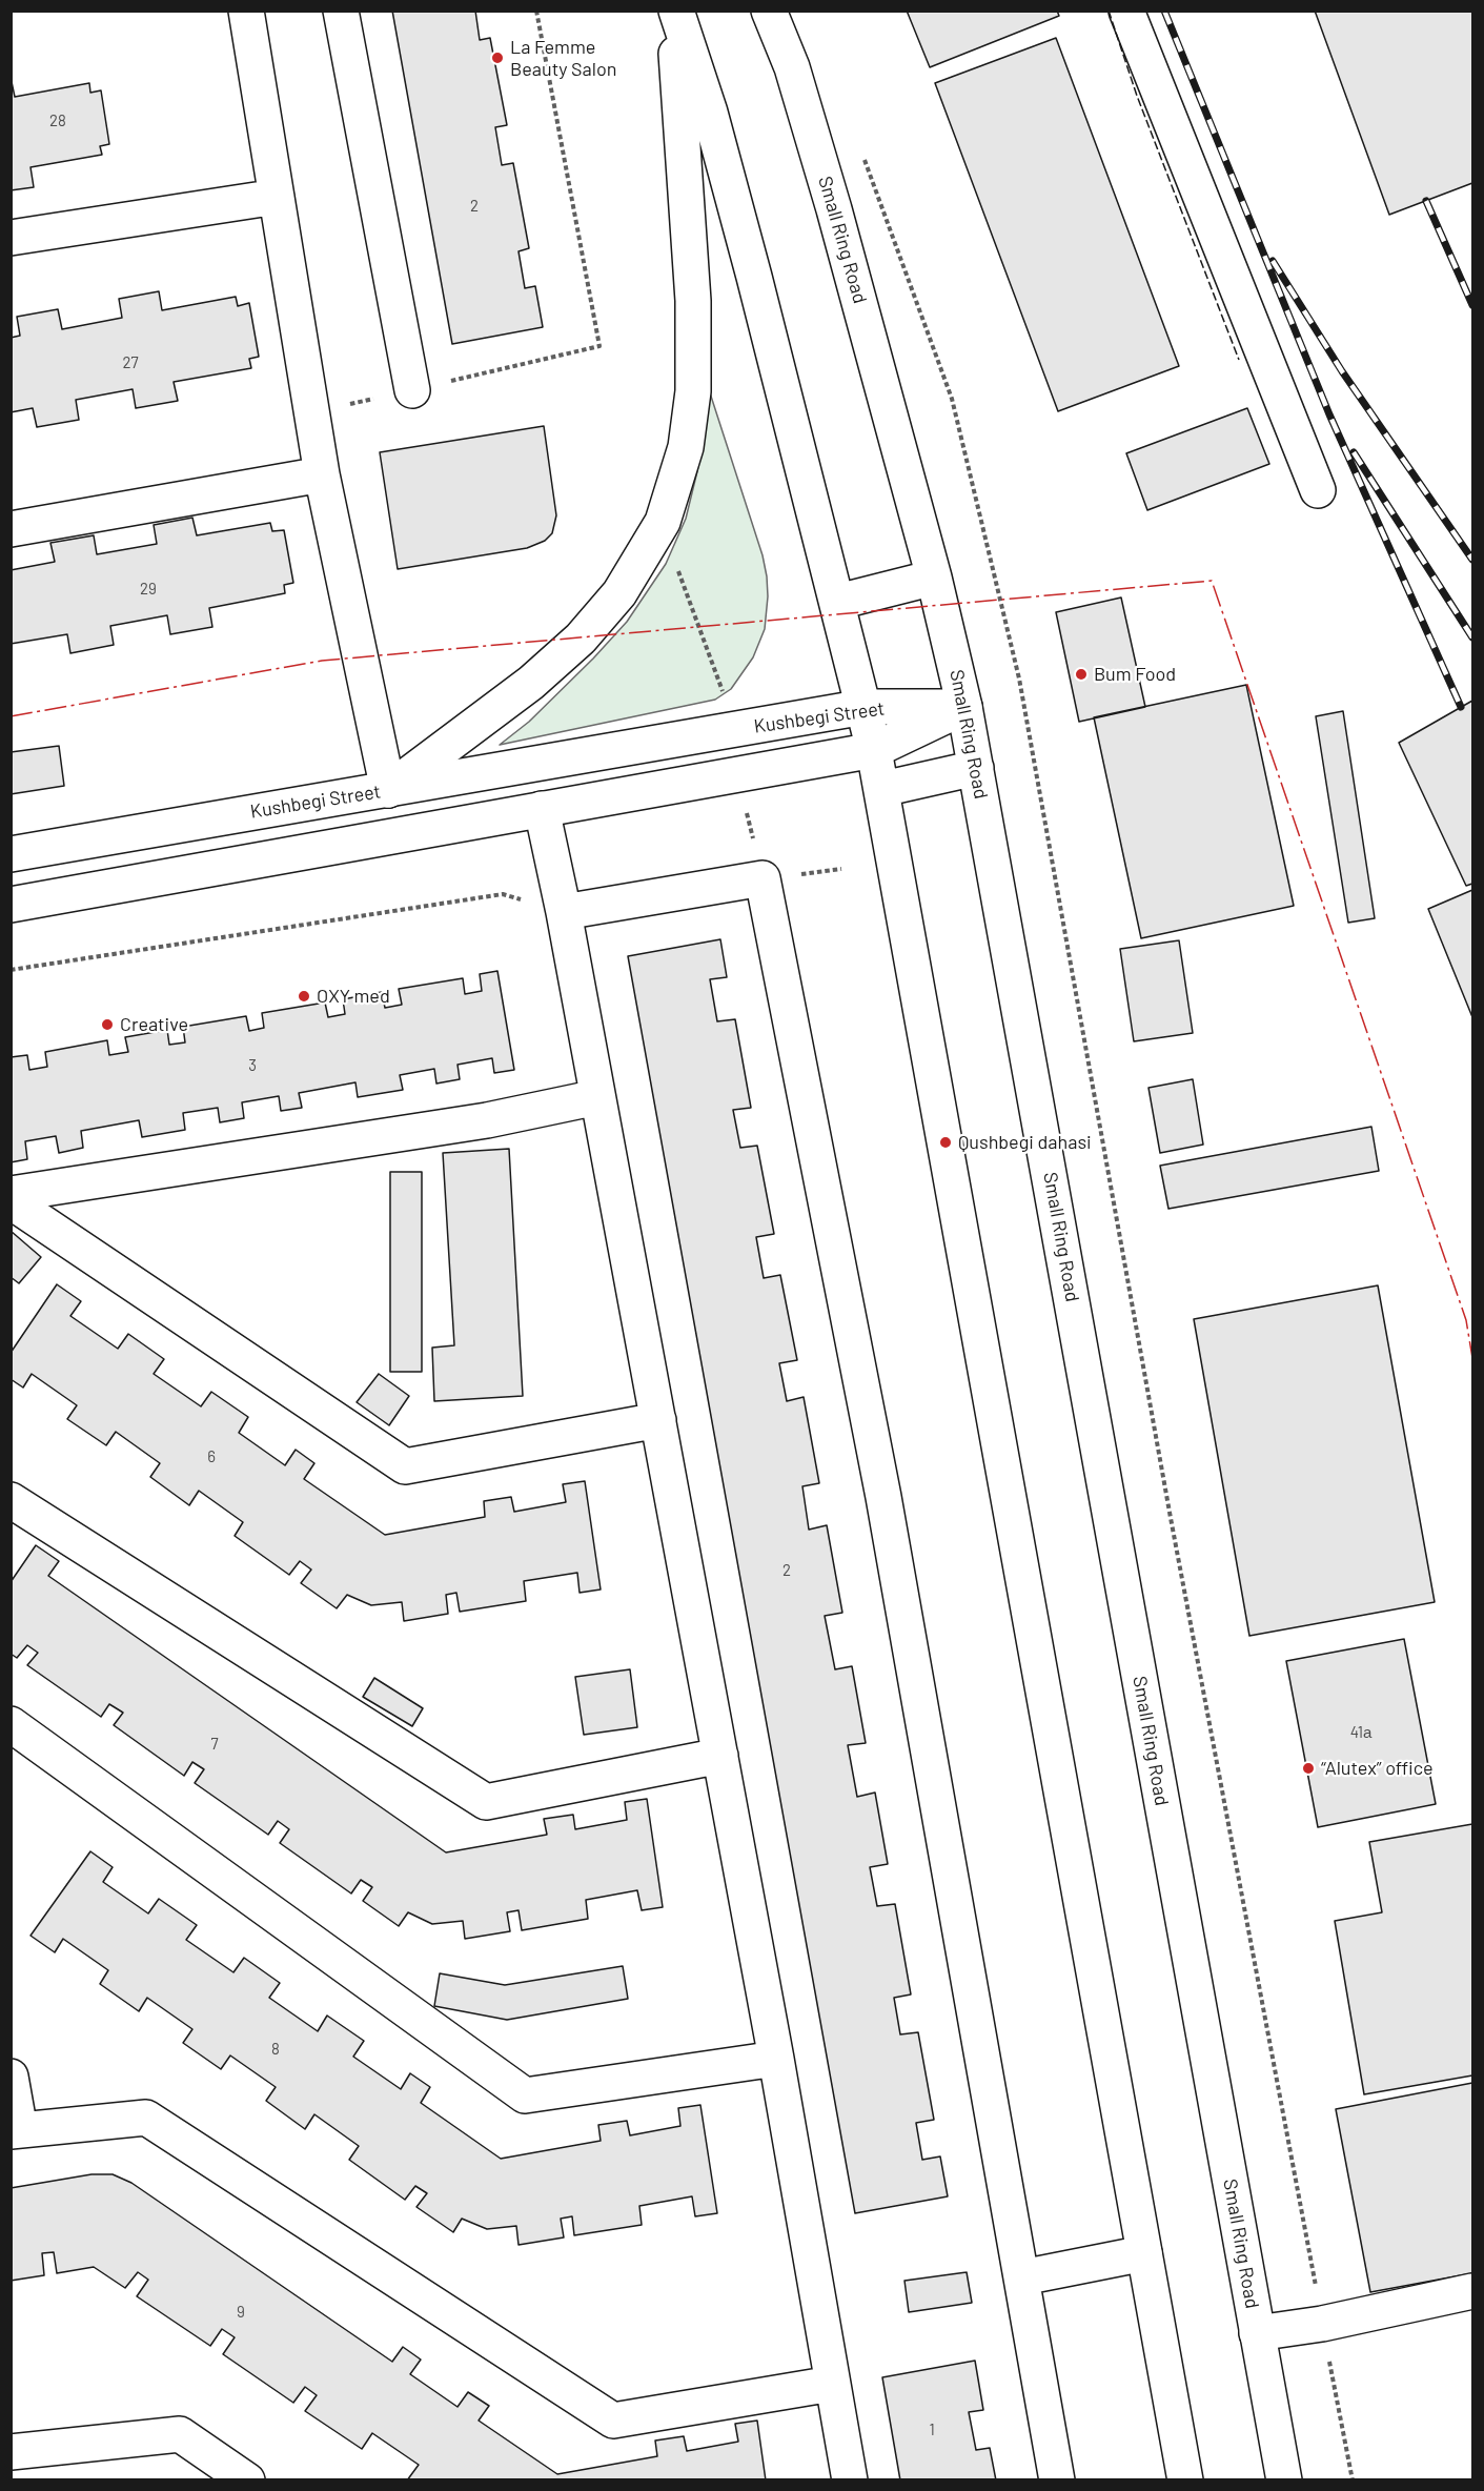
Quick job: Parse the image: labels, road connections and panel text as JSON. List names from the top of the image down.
{
  "streets": {
    "main road": ["Small Ring Road", "Kushbegi Street"]
  },
  "crossings": [
    ["Small Ring Road", "Kushbegi Street"]
  ],
  "places": [
    "La Femme Beauty Salon",
    "Bum Food",
    "OXY med",
    "Creative",
    "Qushbegi dahasi",
    "“Alutex” office"
  ],
  "house_numbers": [
    "28",
    "2",
    "27",
    "29",
    "3",
    "6",
    "2",
    "41а",
    "7",
    "8",
    "9",
    "1"
  ]
}
